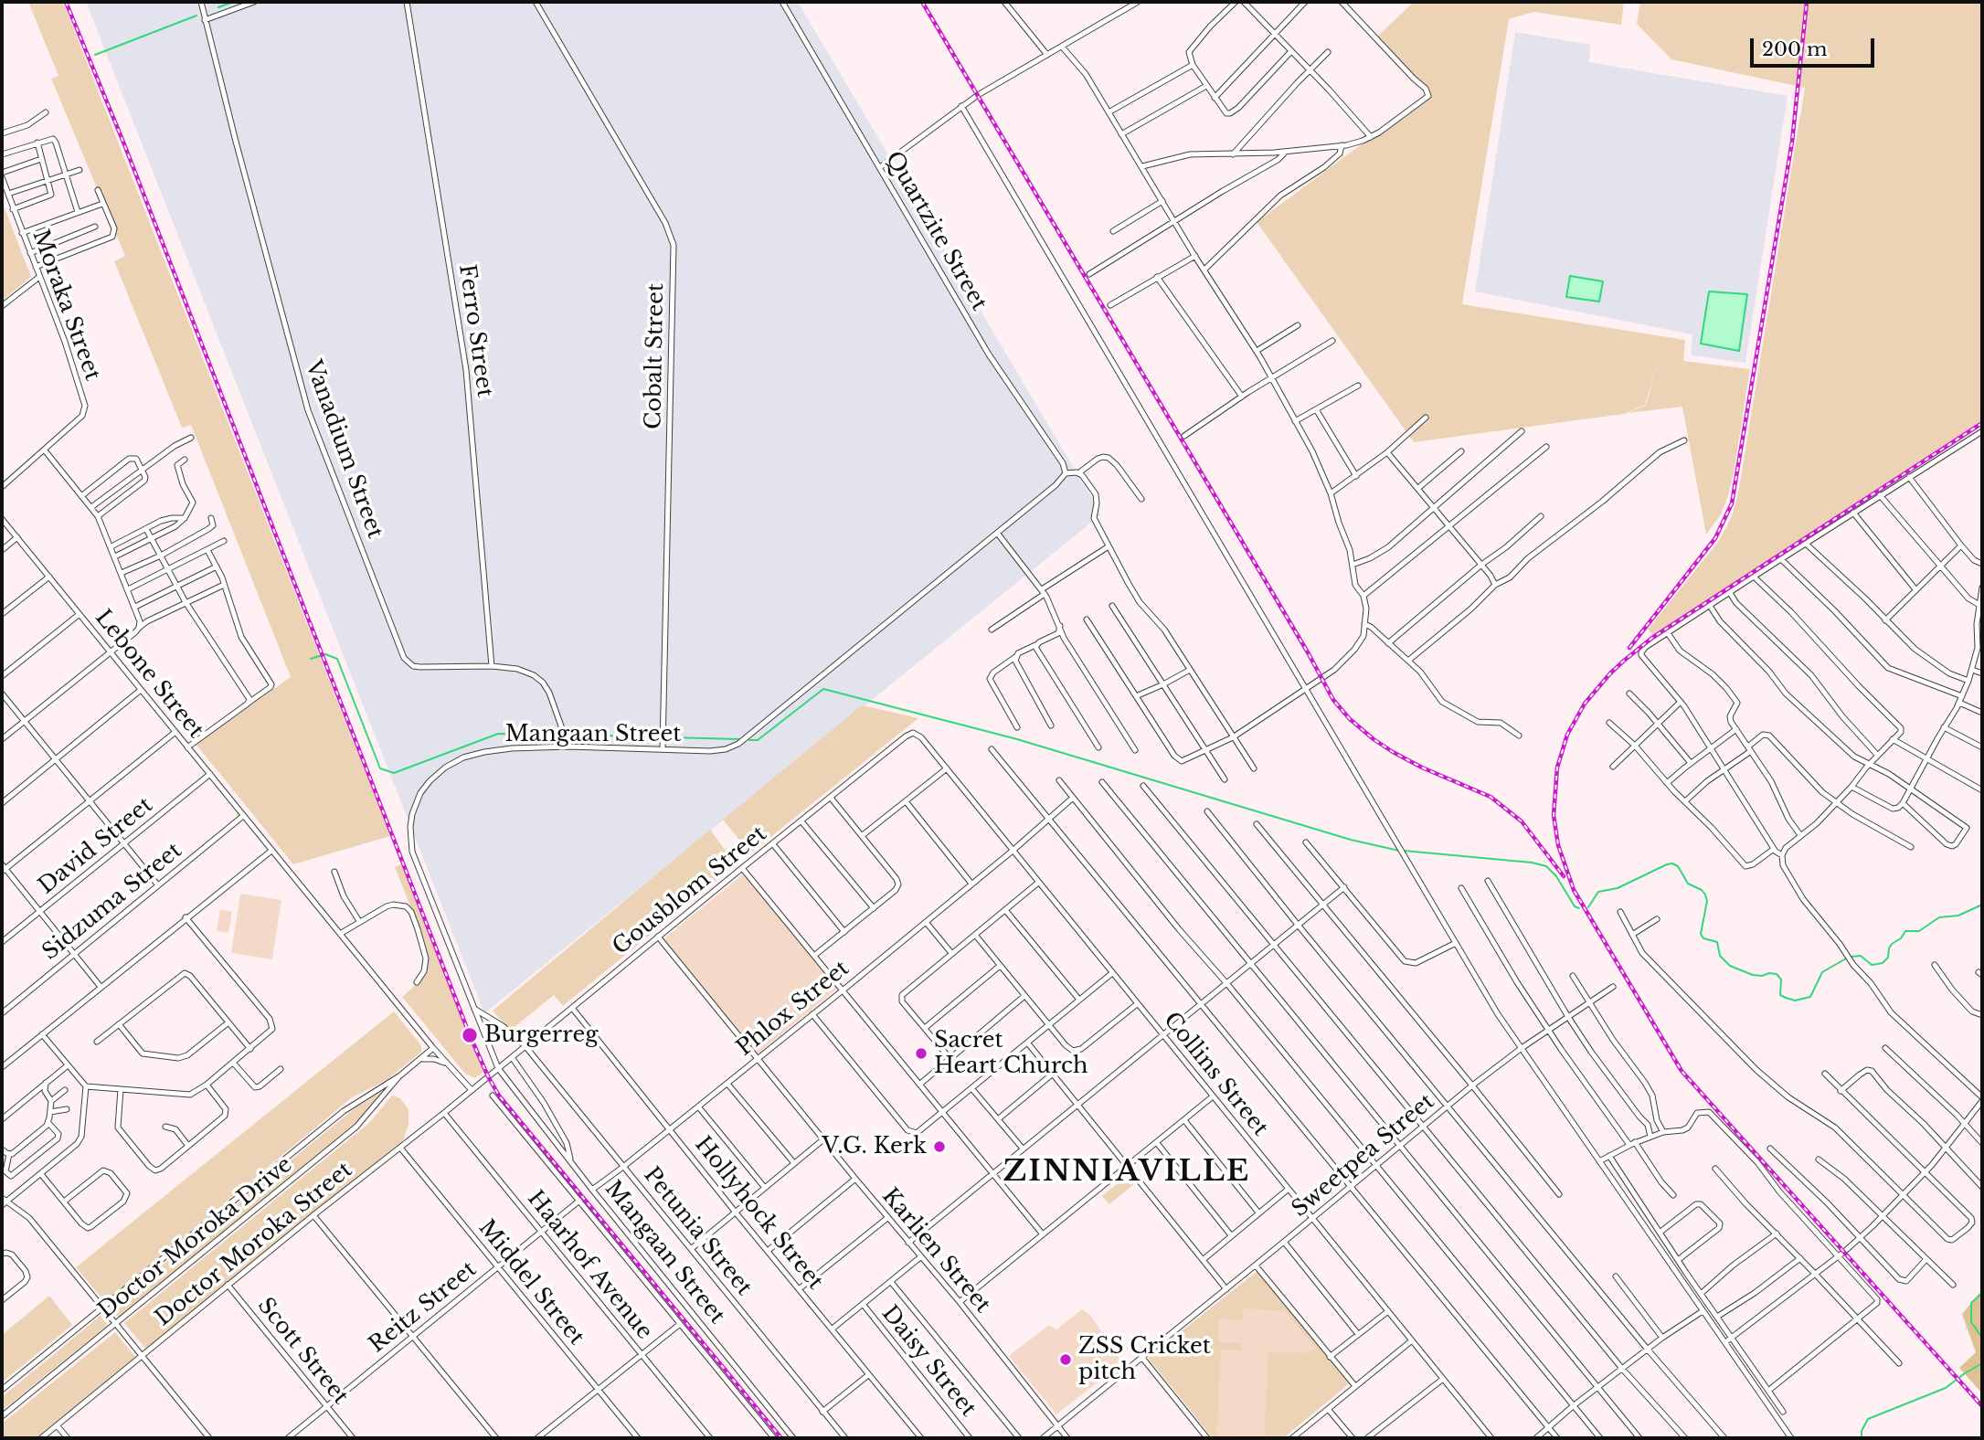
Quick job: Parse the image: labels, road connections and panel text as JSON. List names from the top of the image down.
{
  "streets": {
    "street": [
      "Quartzite Street",
      "Moraka Street",
      "Ferro Street",
      "Cobalt Street",
      "Vanadium Street",
      "Lebone Street",
      "Mangaan Street",
      "David Street",
      "Gousblom Street",
      "Sidzuma Street",
      "Phlox Street",
      "Collins Street",
      "Sweetpea Street",
      "Hollyhock Street",
      "Petunia Street",
      "Doctor Moroka Drive",
      "Doctor Moroka Street",
      "Karlien Street",
      "Haarhof Avenue",
      "Middel Street",
      "Reitz Street",
      "Scott Street",
      "Daisy Street"
    ]
  },
  "crossings": [
    ["Quartzite Street", "Mangaan Street"],
    ["Ferro Street", "Vanadium Street"],
    ["Cobalt Street", "Mangaan Street"],
    ["Vanadium Street", "Mangaan Street"],
    ["Lebone Street", "David Street"],
    ["Lebone Street", "Sidzuma Street"],
    ["Lebone Street", "Doctor Moroka Drive"],
    ["Lebone Street", "Doctor Moroka Street"],
    ["Mangaan Street", "Gousblom Street"],
    ["Mangaan Street", "Phlox Street"],
    ["Mangaan Street", "Petunia Street"],
    ["Gousblom Street", "Collins Street"],
    ["Gousblom Street", "Hollyhock Street"],
    ["Gousblom Street", "Petunia Street"],
    ["Gousblom Street", "Doctor Moroka Street"],
    ["Gousblom Street", "Karlien Street"],
    ["Phlox Street", "Collins Street"],
    ["Phlox Street", "Hollyhock Street"],
    ["Phlox Street", "Petunia Street"],
    ["Phlox Street", "Karlien Street"],
    ["Collins Street", "Sweetpea Street"],
    ["Sweetpea Street", "Karlien Street"],
    ["Doctor Moroka Street", "Haarhof Avenue"],
    ["Doctor Moroka Street", "Middel Street"],
    ["Doctor Moroka Street", "Scott Street"],
    ["Haarhof Avenue", "Reitz Street"],
    ["Middel Street", "Reitz Street"],
    ["Reitz Street", "Scott Street"]
  ],
  "districts": ["ZINNIAVILLE"],
  "places": [
    "Burgerreg",
    "Sacret Heart Church",
    "V.G. Kerk",
    "ZSS Cricket pitch"
  ],
  "scale_bar": "200 m"
}
